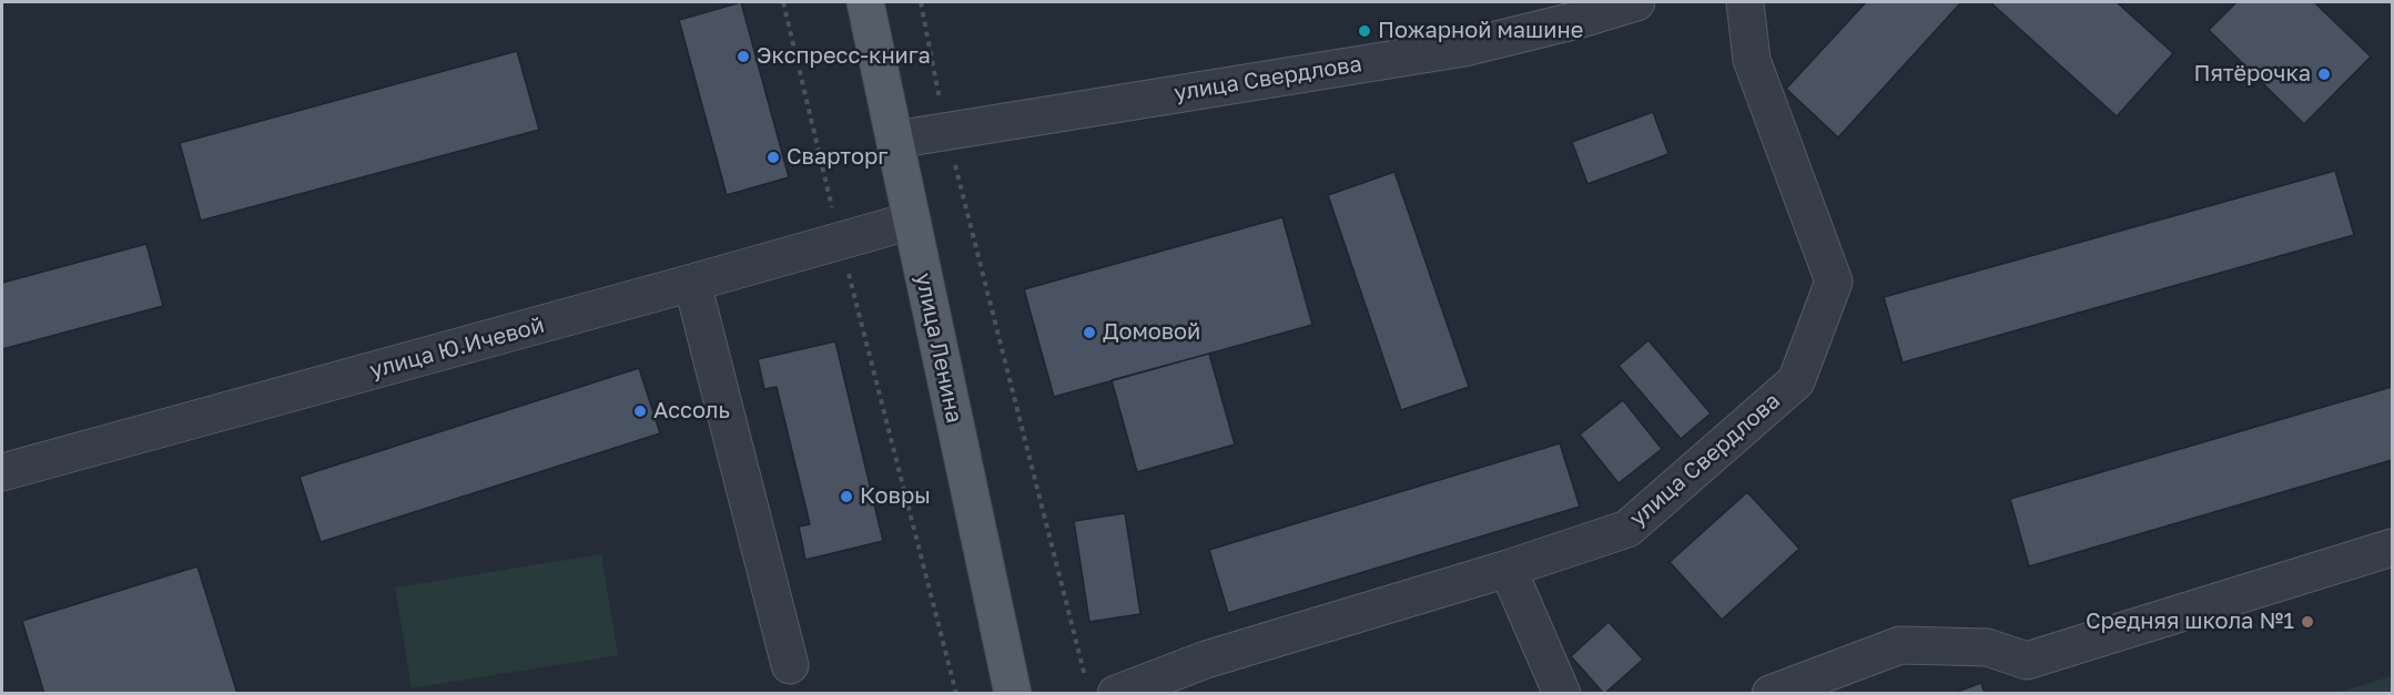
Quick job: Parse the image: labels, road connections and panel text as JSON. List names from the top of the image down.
{
  "streets": {
    "main road": ["улица Ленина"],
    "street": ["улица Свердлова", "улица Ю.Ичевой"]
  },
  "crossings": [
    ["улица Свердлова", "улица Ленина"],
    ["улица Ю.Ичевой", "улица Ленина"]
  ],
  "places": [
    "Пожарной машине",
    "Экспресс-книга",
    "Пятёрочка",
    "Сварторг",
    "Домовой",
    "Ассоль",
    "Ковры",
    "Средняя школа №1"
  ]
}
